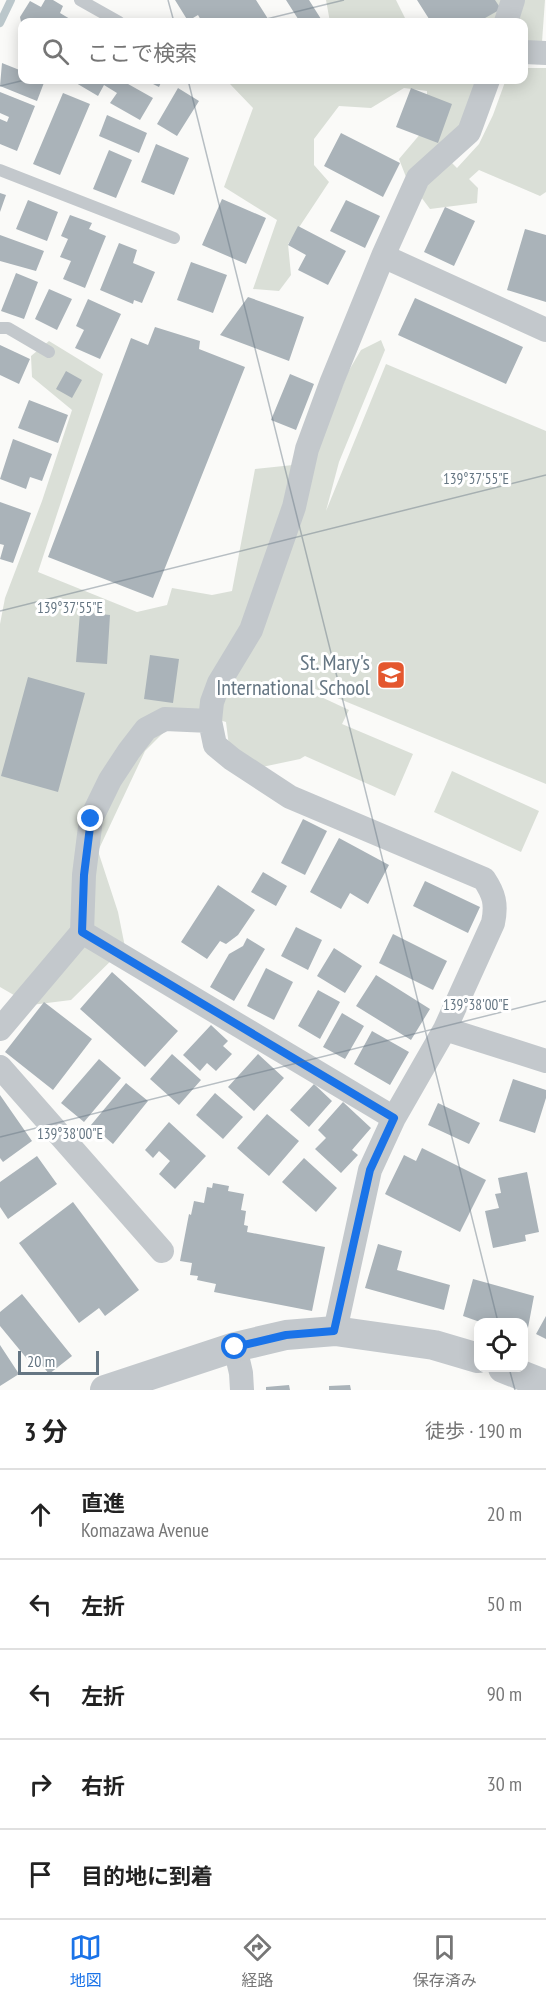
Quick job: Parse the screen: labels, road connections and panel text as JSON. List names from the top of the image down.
{
  "places": {
    "school or university": ["St. Mary's International School"]
  },
  "scale_bar": "20 m",
  "page": {
    "search": "ここで検索",
    "scale": "20 m",
    "heading": ["3 分", "徒歩 · 190 m"],
    "list": [
      ["直進", "Komazawa Avenue", "20 m"],
      ["左折", "50 m"],
      ["左折", "90 m"],
      ["右折", "30 m"],
      "目的地に到着"
    ],
    "nav": ["地図", "経路", "保存済み"]
  },
  "coordinates": ["139°37'55\"E", "139°38'00\"E"]
}
